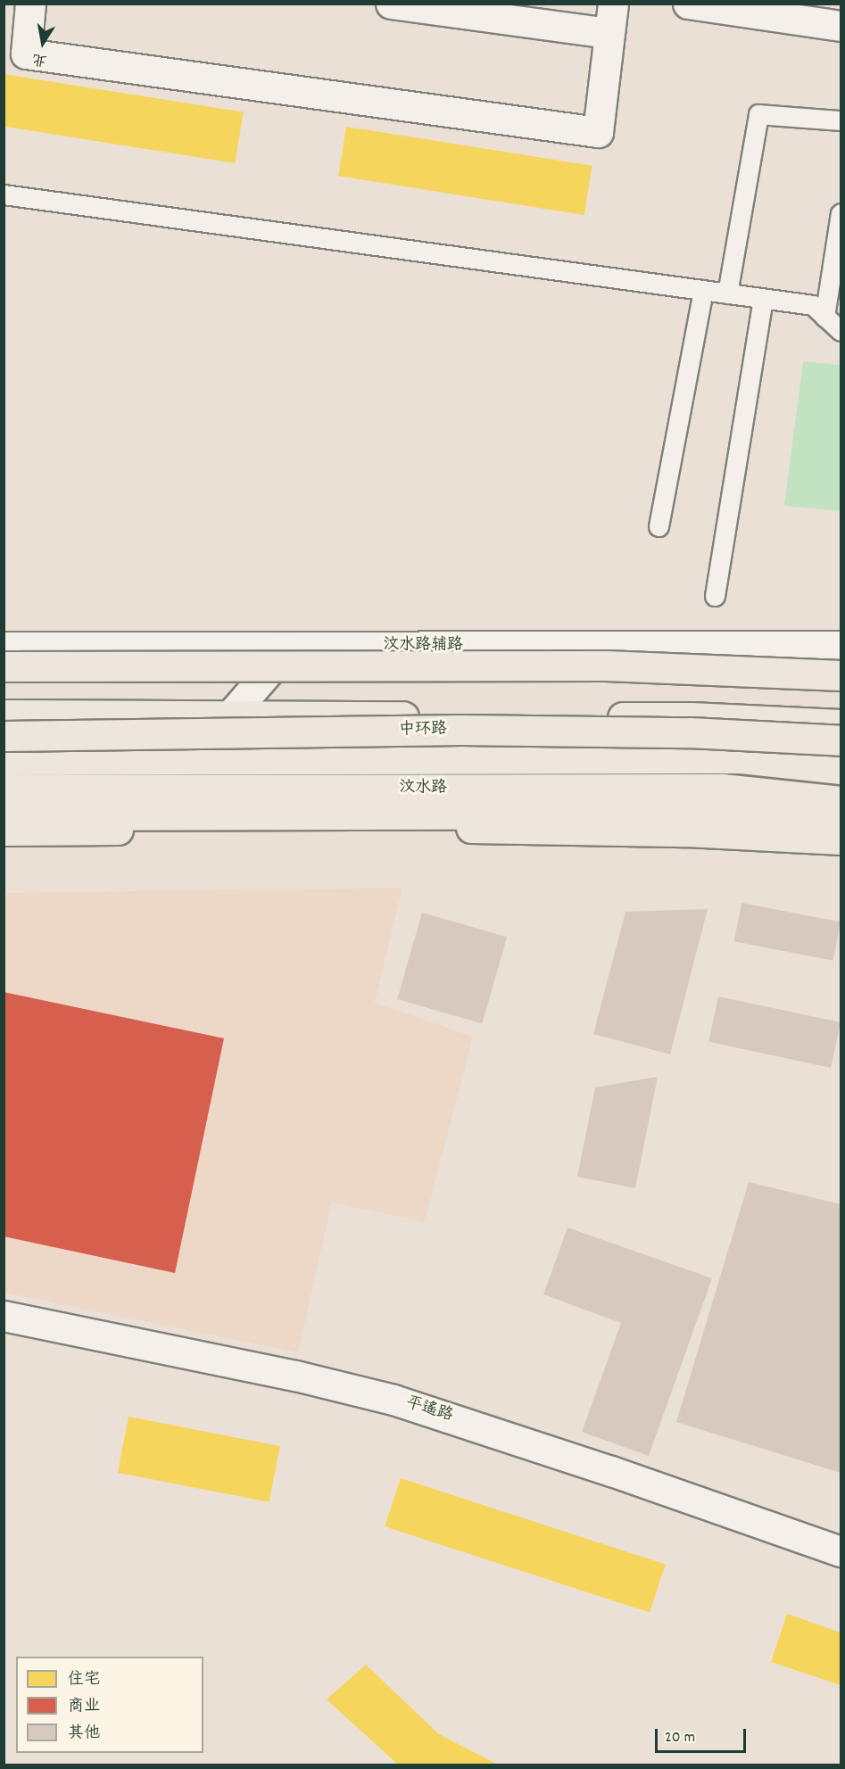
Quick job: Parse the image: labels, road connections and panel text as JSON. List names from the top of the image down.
{
  "streets": {
    "main road": ["中环路", "汶水路"],
    "street": ["汶水路辅路", "平遥路"]
  },
  "legend": ["住宅", "商业", "其他"],
  "scale_bar": "20 m",
  "north": "bottom"
}
